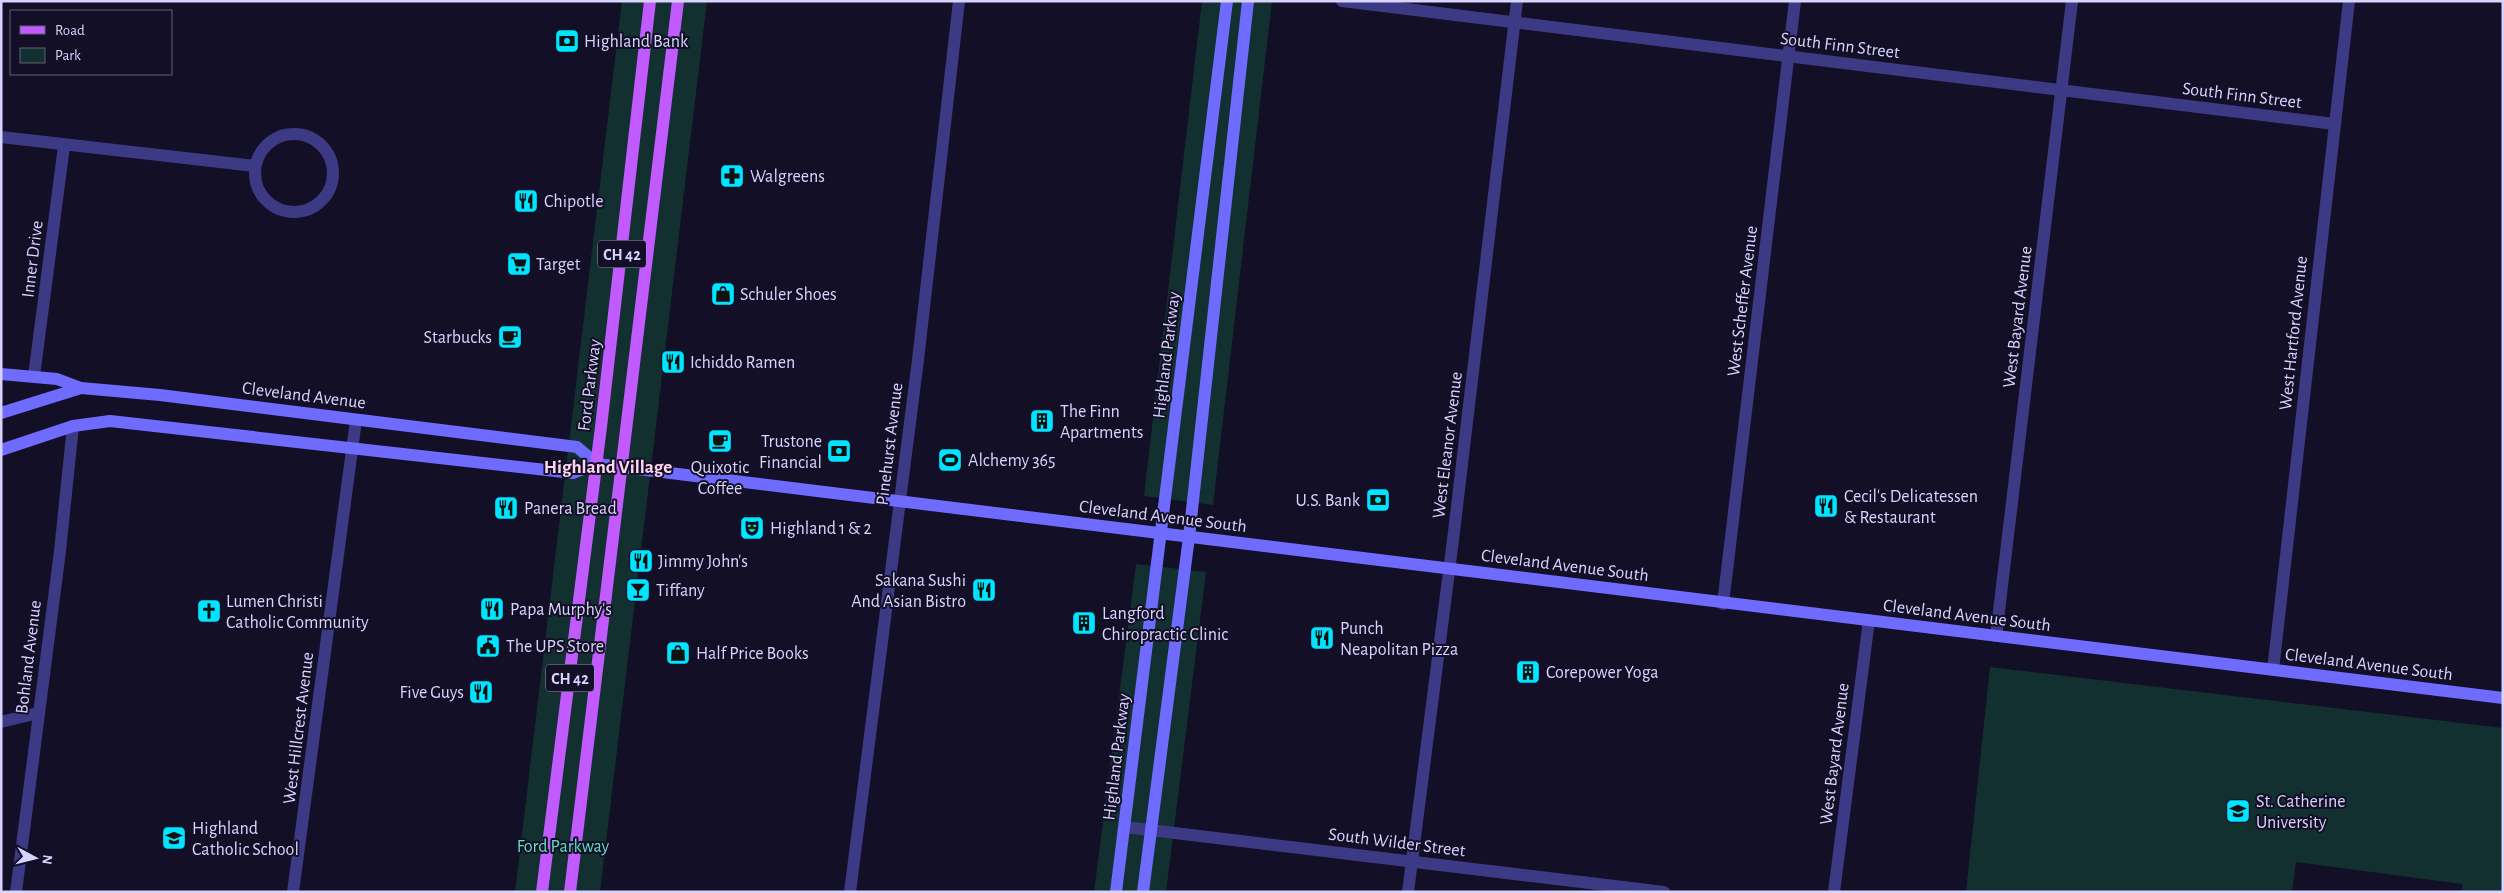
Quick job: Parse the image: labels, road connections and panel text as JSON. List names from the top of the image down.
{
  "streets": {
    "main road": ["CH 42", "Ford Parkway"],
    "street": [
      "South Finn Street",
      "Inner Drive",
      "West Scheffer Avenue",
      "West Bayard Avenue",
      "West Hartford Avenue",
      "Highland Parkway",
      "Cleveland Avenue",
      "Pinehurst Avenue",
      "West Eleanor Avenue",
      "Cleveland Avenue South",
      "Bohland Avenue",
      "West Hillcrest Avenue",
      "South Wilder Street"
    ]
  },
  "crossings": [
    ["South Finn Street", "West Scheffer Avenue"],
    ["South Finn Street", "West Bayard Avenue"],
    ["South Finn Street", "West Hartford Avenue"],
    ["South Finn Street", "West Eleanor Avenue"],
    ["CH 42", "Cleveland Avenue South"],
    ["Inner Drive", "Cleveland Avenue"],
    ["West Scheffer Avenue", "Cleveland Avenue South"],
    ["West Bayard Avenue", "Cleveland Avenue South"],
    ["West Hartford Avenue", "Cleveland Avenue South"],
    ["Highland Parkway", "Cleveland Avenue South"],
    ["Highland Parkway", "South Wilder Street"],
    ["Ford Parkway", "Cleveland Avenue"],
    ["Cleveland Avenue", "West Hillcrest Avenue"],
    ["Pinehurst Avenue", "Cleveland Avenue South"],
    ["West Eleanor Avenue", "Cleveland Avenue South"],
    ["West Eleanor Avenue", "South Wilder Street"]
  ],
  "districts": ["Highland Village"],
  "parks": ["Ford Parkway"],
  "places": {
    "bank": ["Highland Bank", "Trustone Financial", "U.S. Bank"],
    "pharmacy": ["Walgreens"],
    "restaurant": [
      "Chipotle",
      "Ichiddo Ramen",
      "Cecil's Delicatessen & Restaurant",
      "Panera Bread",
      "Jimmy John's",
      "Sakana Sushi And Asian Bistro",
      "Papa Murphy's",
      "Punch Neapolitan Pizza",
      "Five Guys"
    ],
    "supermarket": ["Target"],
    "shop": ["Schuler Shoes", "Half Price Books"],
    "cafe": ["Starbucks", "Quixotic Coffee"],
    "building": ["The Finn Apartments", "Langford Chiropractic Clinic", "Corepower Yoga"],
    "sports": ["Alchemy 365"],
    "theatre": ["Highland 1 & 2"],
    "bar": ["Tiffany"],
    "church": ["Lumen Christi Catholic Community"],
    "public building": ["The UPS Store"],
    "school or university": ["St. Catherine University", "Highland Catholic School"]
  },
  "legend": ["Road", "Park"],
  "north": "right"
}
